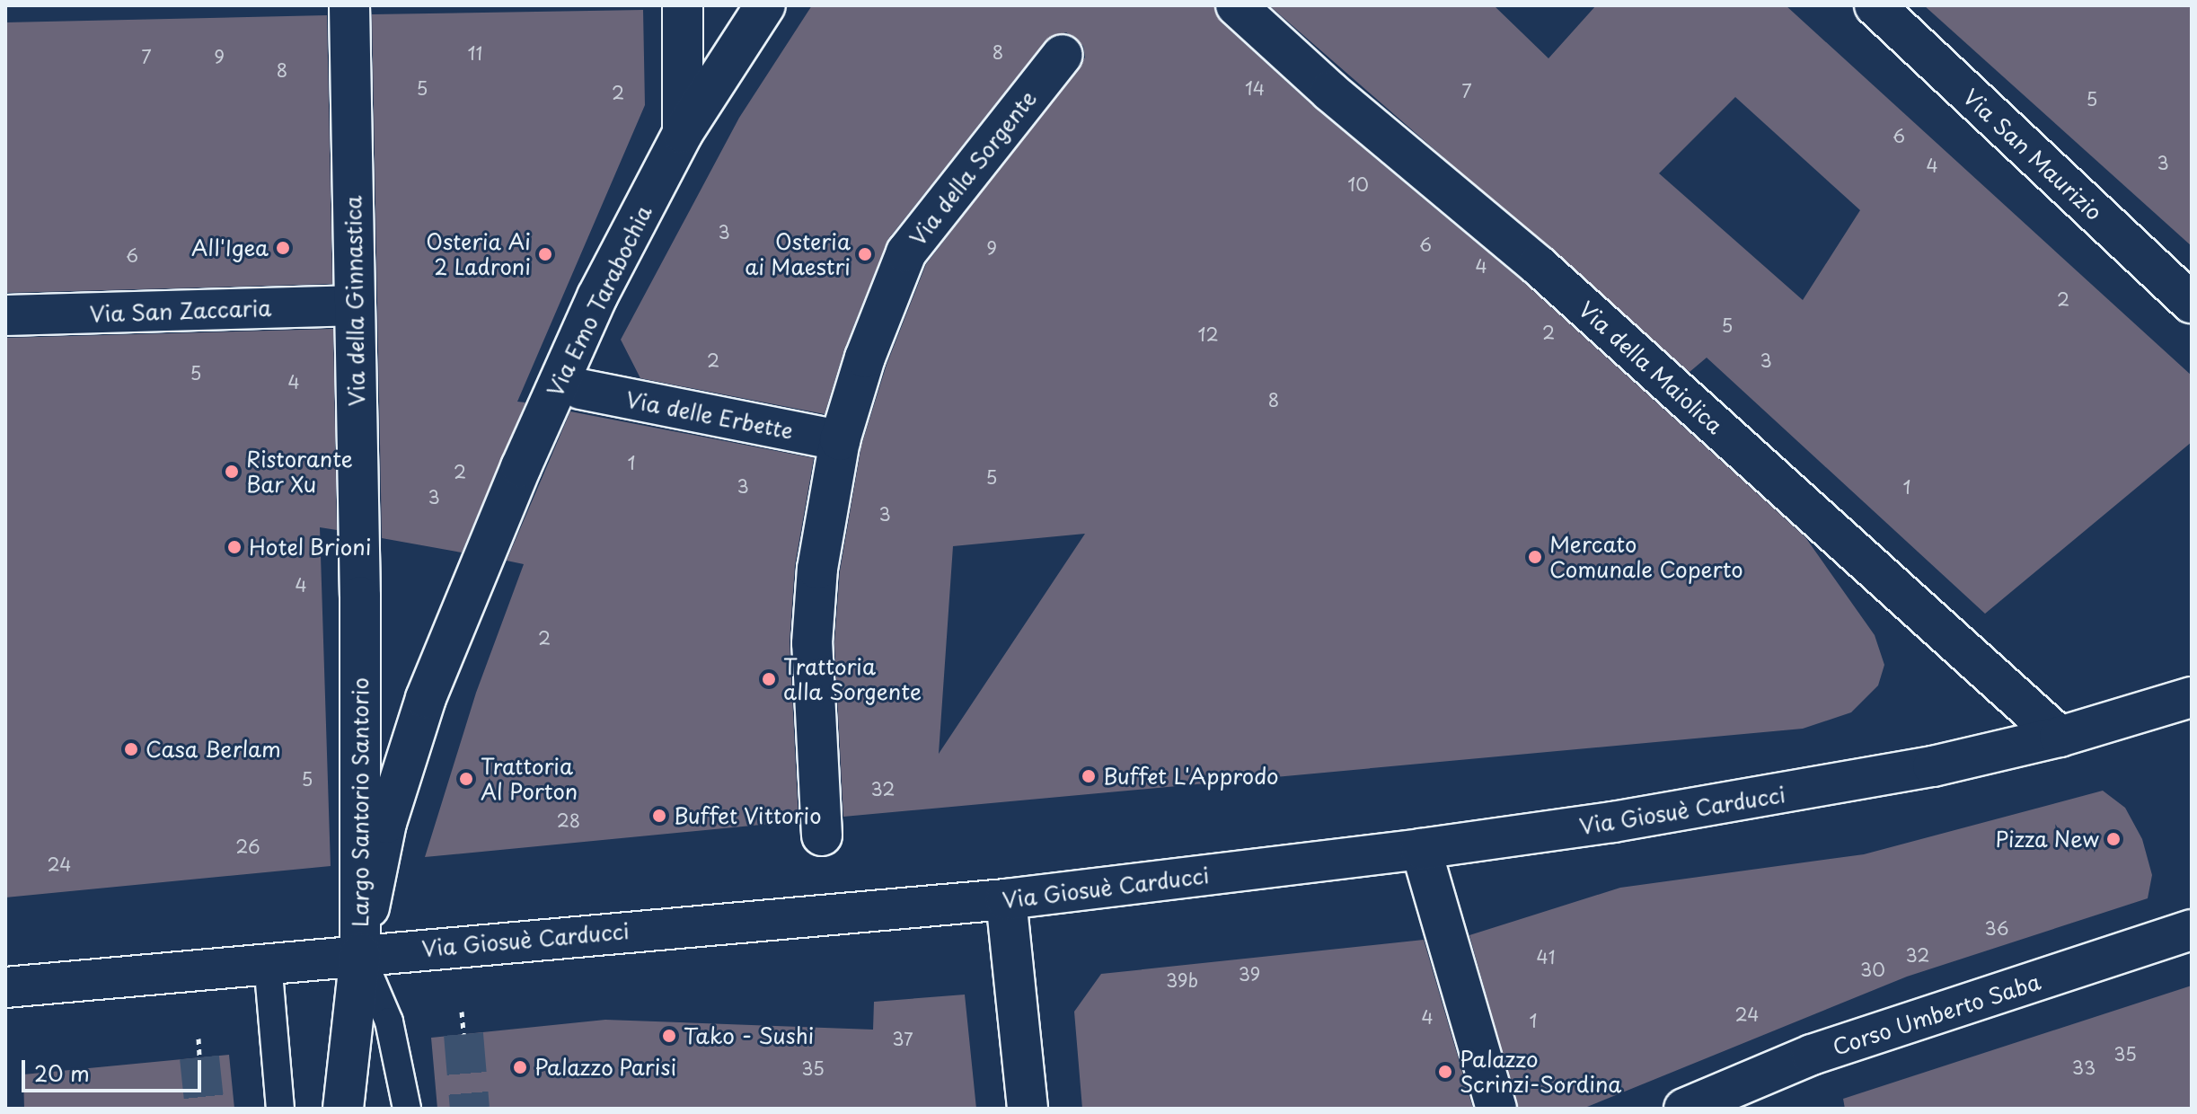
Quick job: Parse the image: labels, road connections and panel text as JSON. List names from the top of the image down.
{
  "streets": {
    "street": [
      "Via San Maurizio",
      "Via della Sorgente",
      "Via della Ginnastica",
      "Via Emo Tarabochia",
      "Via San Zaccaria",
      "Via della Maiolica",
      "Via delle Erbette",
      "Largo Santorio Santorio",
      "Via Giosuè Carducci",
      "Corso Umberto Saba"
    ]
  },
  "crossings": [
    ["Via della Sorgente", "Via delle Erbette"],
    ["Via della Ginnastica", "Via San Zaccaria"],
    ["Via della Ginnastica", "Largo Santorio Santorio"],
    ["Via Emo Tarabochia", "Largo Santorio Santorio"],
    ["Via della Maiolica", "Via Giosuè Carducci"],
    ["Largo Santorio Santorio", "Via Giosuè Carducci"]
  ],
  "places": [
    "All'Igea",
    "Osteria Ai 2 Ladroni",
    "Osteria ai Maestri",
    "Ristorante Bar Xu",
    "Hotel Brioni",
    "Mercato Comunale Coperto",
    "Trattoria alla Sorgente",
    "Casa Berlam",
    "Buffet L'Approdo",
    "Trattoria Al Porton",
    "Buffet Vittorio",
    "Pizza New",
    "Tako - Sushi",
    "Palazzo Parisi",
    "Palazzo Scrinzi-Sordina"
  ],
  "house_numbers": [
    "8",
    "11",
    "7",
    "9",
    "8",
    "5",
    "14",
    "7",
    "2",
    "5",
    "6",
    "3",
    "4",
    "10",
    "3",
    "6",
    "9",
    "6",
    "4",
    "2",
    "5",
    "2",
    "12",
    "2",
    "3",
    "5",
    "4",
    "8",
    "1",
    "2",
    "5",
    "3",
    "1",
    "3",
    "3",
    "4",
    "2",
    "5",
    "32",
    "28",
    "26",
    "24",
    "36",
    "32",
    "41",
    "30",
    "39",
    "39b",
    "24",
    "4",
    "1",
    "37",
    "35",
    "33",
    "35"
  ],
  "scale_bar": "20 m"
}
